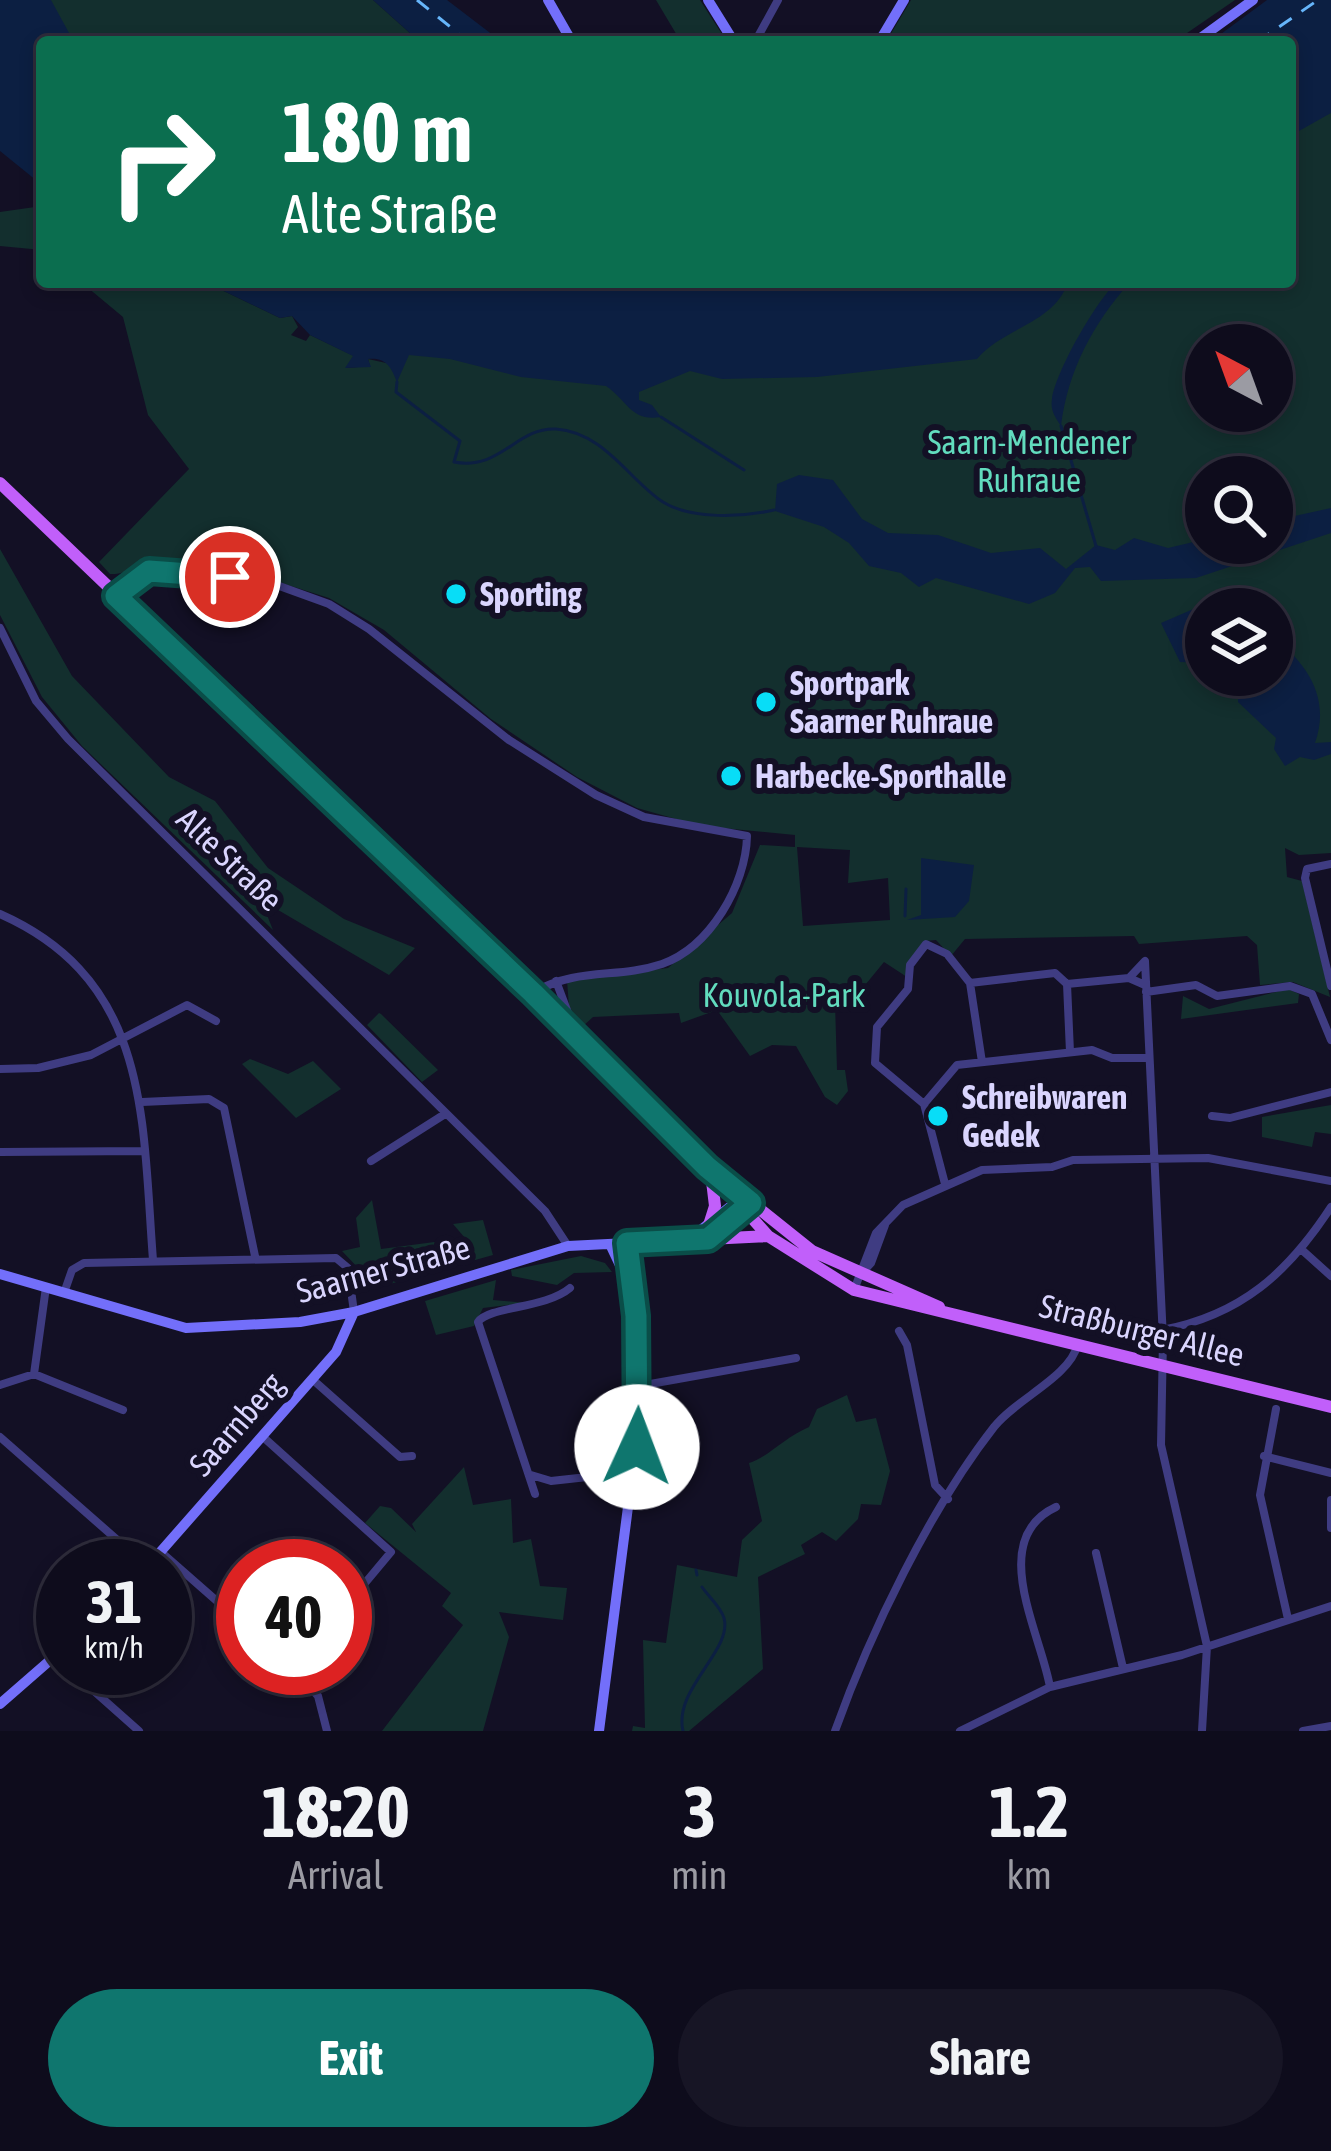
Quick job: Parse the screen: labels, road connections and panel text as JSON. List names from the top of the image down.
{
  "streets": {
    "main road": ["Straßburger Allee"],
    "street": ["Alte Straße", "Saarner Straße", "Saarnberg"]
  },
  "crossings": [
    ["Alte Straße", "Saarner Straße"],
    ["Saarner Straße", "Saarnberg"]
  ],
  "parks": ["Saarn-Mendener Ruhraue", "Kouvola-Park"],
  "places": [
    "Sporting",
    "Sportpark Saarner Ruhraue",
    "Harbecke-Sporthalle",
    "Schreibwaren Gedek"
  ],
  "north": "top left",
  "page": {
    "turn": ["180 m", "Alte Straße"],
    "speed": "31 km/h",
    "limit": "40",
    "eta": [
      "18:20",
      "Arrival",
      "3",
      "min",
      "1.2",
      "km"
    ],
    "buttons": ["Exit", "Share"]
  }
}
